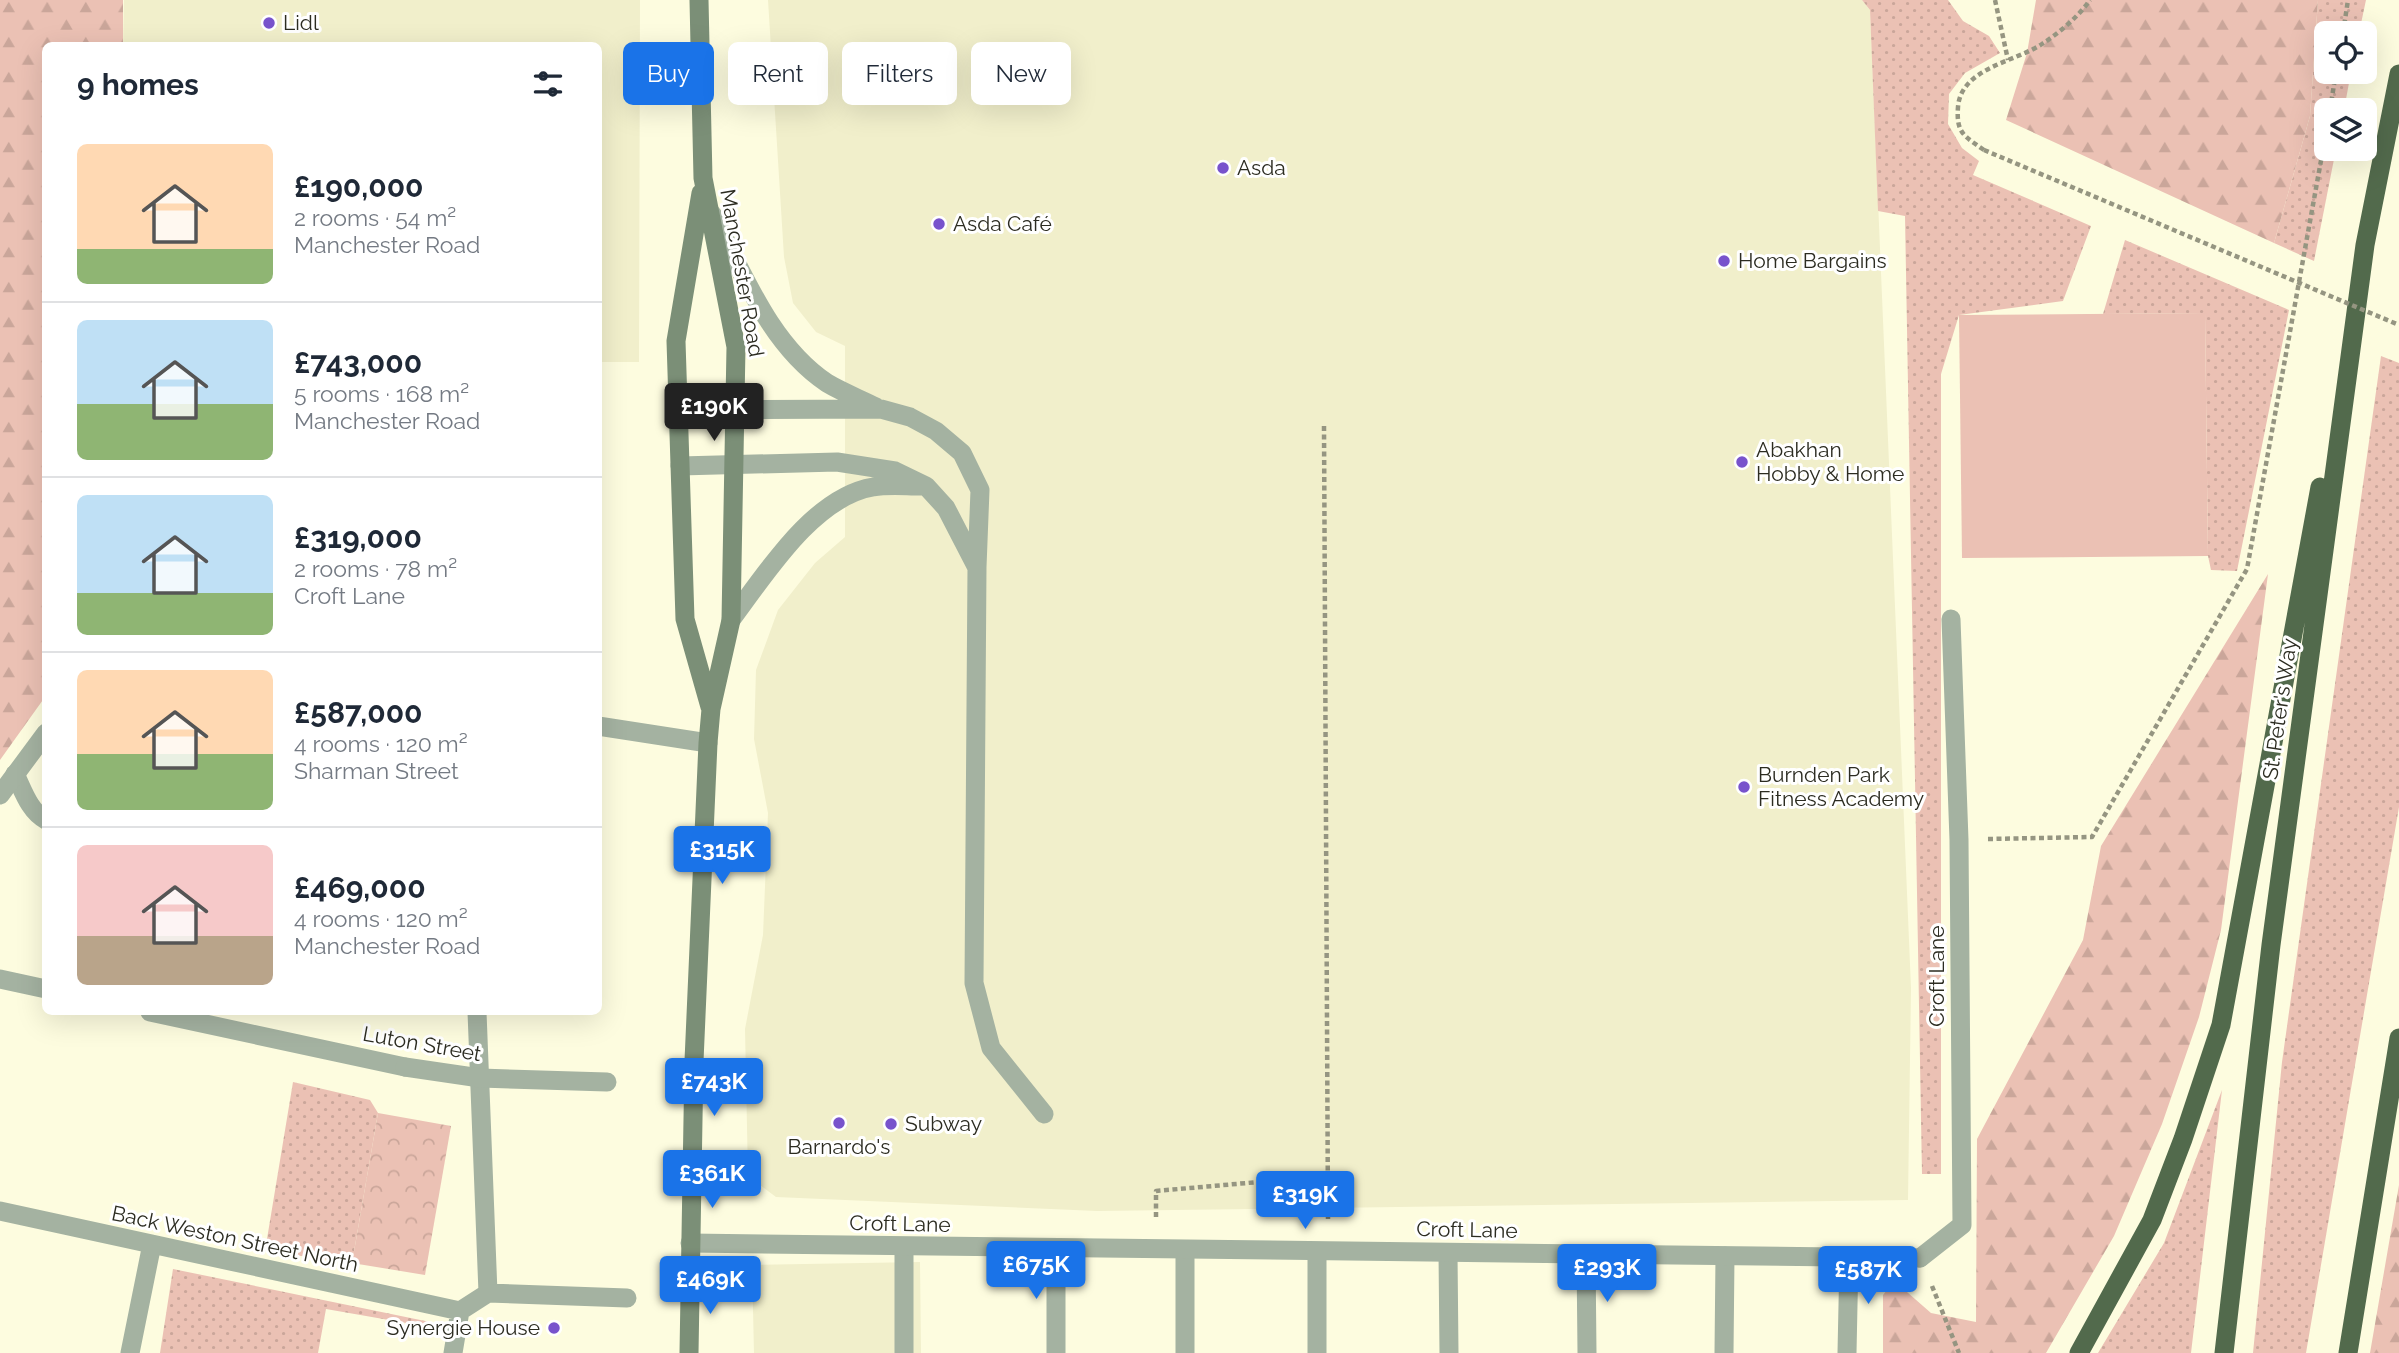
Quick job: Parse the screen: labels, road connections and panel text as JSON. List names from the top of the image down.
{
  "streets": {
    "highway": ["St. Peter's Way"],
    "main road": ["Manchester Road"],
    "street": ["Croft Lane", "Luton Street", "Back Weston Street North"]
  },
  "crossings": [
    ["Manchester Road", "Croft Lane"]
  ],
  "places": [
    "Lidl",
    "Asda",
    "Asda Café",
    "Home Bargains",
    "Abakhan Hobby & Home",
    "Burnden Park Fitness Academy",
    "Barnardo's",
    "Subway",
    "Synergie House"
  ],
  "page": {
    "chip": [
      "Buy",
      "Rent",
      "Filters",
      "New"
    ],
    "heading": "9 homes",
    "list": [
      {
        "name": "£190,000",
        "note": "2 rooms · 54 m² · Manchester Road"
      },
      {
        "name": "£743,000",
        "note": "5 rooms · 168 m² · Manchester Road"
      },
      {
        "name": "£319,000",
        "note": "2 rooms · 78 m² · Croft Lane"
      },
      {
        "name": "£587,000",
        "note": "4 rooms · 120 m² · Sharman Street"
      },
      {
        "name": "£469,000",
        "note": "4 rooms · 120 m² · Manchester Road"
      }
    ],
    "price": [
      "£190K",
      "£315K",
      "£743K",
      "£361K",
      "£319K",
      "£675K",
      "£293K",
      "£587K",
      "£469K"
    ]
  }
}
